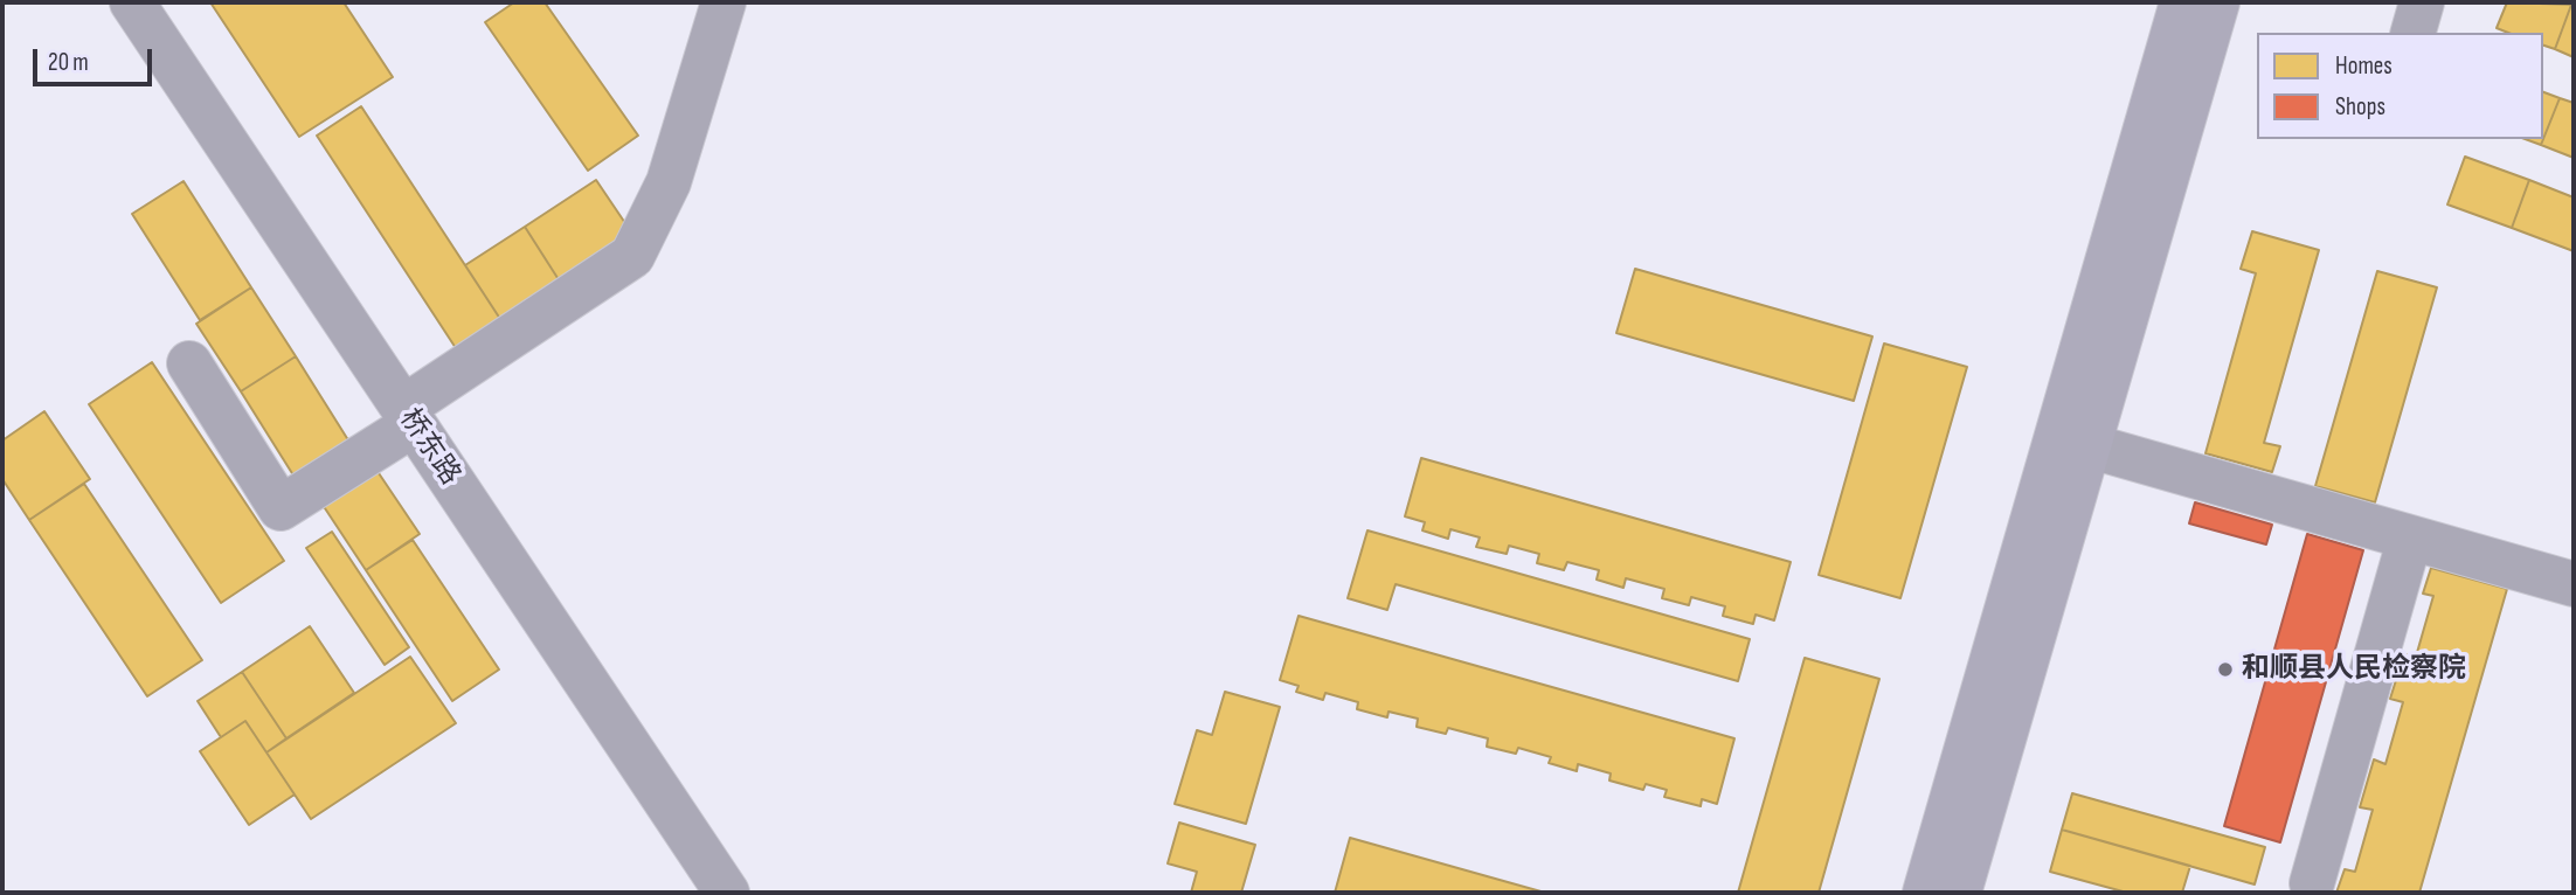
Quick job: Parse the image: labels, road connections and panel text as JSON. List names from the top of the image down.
{
  "streets": {
    "street": ["桥东路"]
  },
  "places": ["和顺县人民检察院"],
  "legend": ["Homes", "Shops"],
  "scale_bar": "20 m"
}
